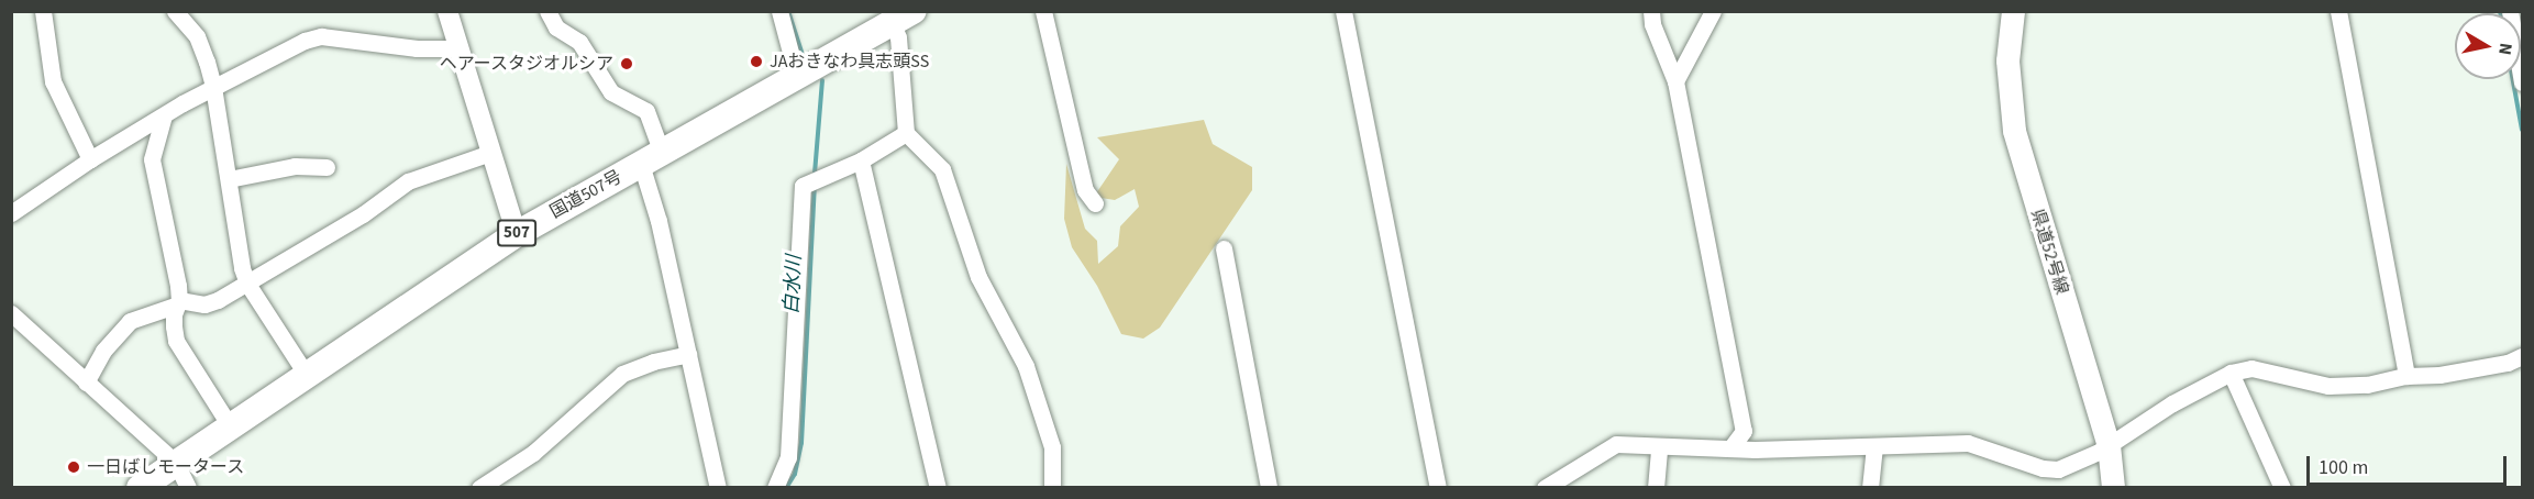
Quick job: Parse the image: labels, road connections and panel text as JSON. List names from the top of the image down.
{
  "streets": {
    "highway": ["国道507号", "507"],
    "main road": ["県道52号線"]
  },
  "water": ["白水川"],
  "places": ["JAおきなわ具志頭SS", "ヘアースタジオルシア", "一日ばしモータース"],
  "scale_bar": "100 m",
  "north": "right"
}
